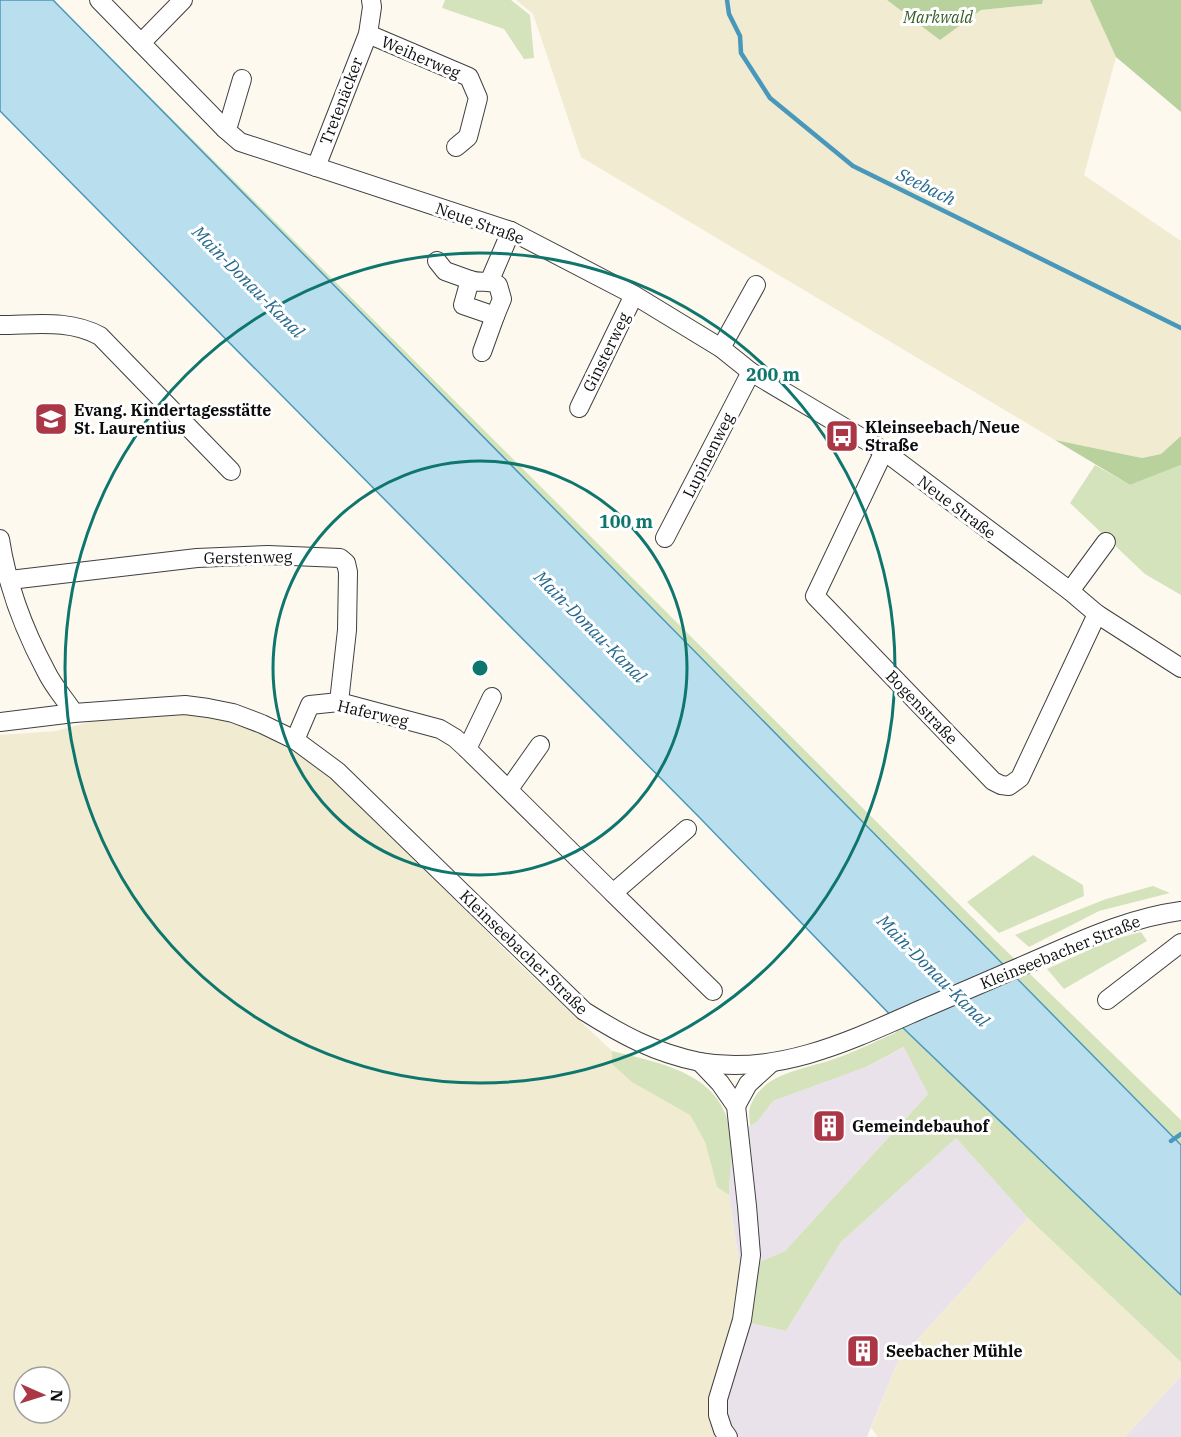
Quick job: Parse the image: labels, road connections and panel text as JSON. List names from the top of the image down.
{
  "streets": {
    "street": [
      "Weiherweg",
      "Tretenäcker",
      "Neue Straße",
      "Ginsterweg",
      "Lupinenweg",
      "Gerstenweg",
      "Bogenstraße",
      "Haferweg",
      "Kleinseebacher Straße"
    ]
  },
  "crossings": [
    ["Weiherweg", "Tretenäcker"],
    ["Tretenäcker", "Neue Straße"],
    ["Neue Straße", "Ginsterweg"],
    ["Neue Straße", "Lupinenweg"],
    ["Neue Straße", "Bogenstraße"],
    ["Gerstenweg", "Haferweg"],
    ["Haferweg", "Kleinseebacher Straße"]
  ],
  "water": ["Seebach", "Main-Donau-Kanal"],
  "parks": ["Markwald"],
  "places": {
    "school or university": ["Evang. Kindertagesstätte St. Laurentius"],
    "bus stop": ["Kleinseebach/Neue Straße"],
    "building": ["Gemeindebauhof", "Seebacher Mühle"]
  },
  "north": "right",
  "rings": ["200 m", "100 m"]
}
